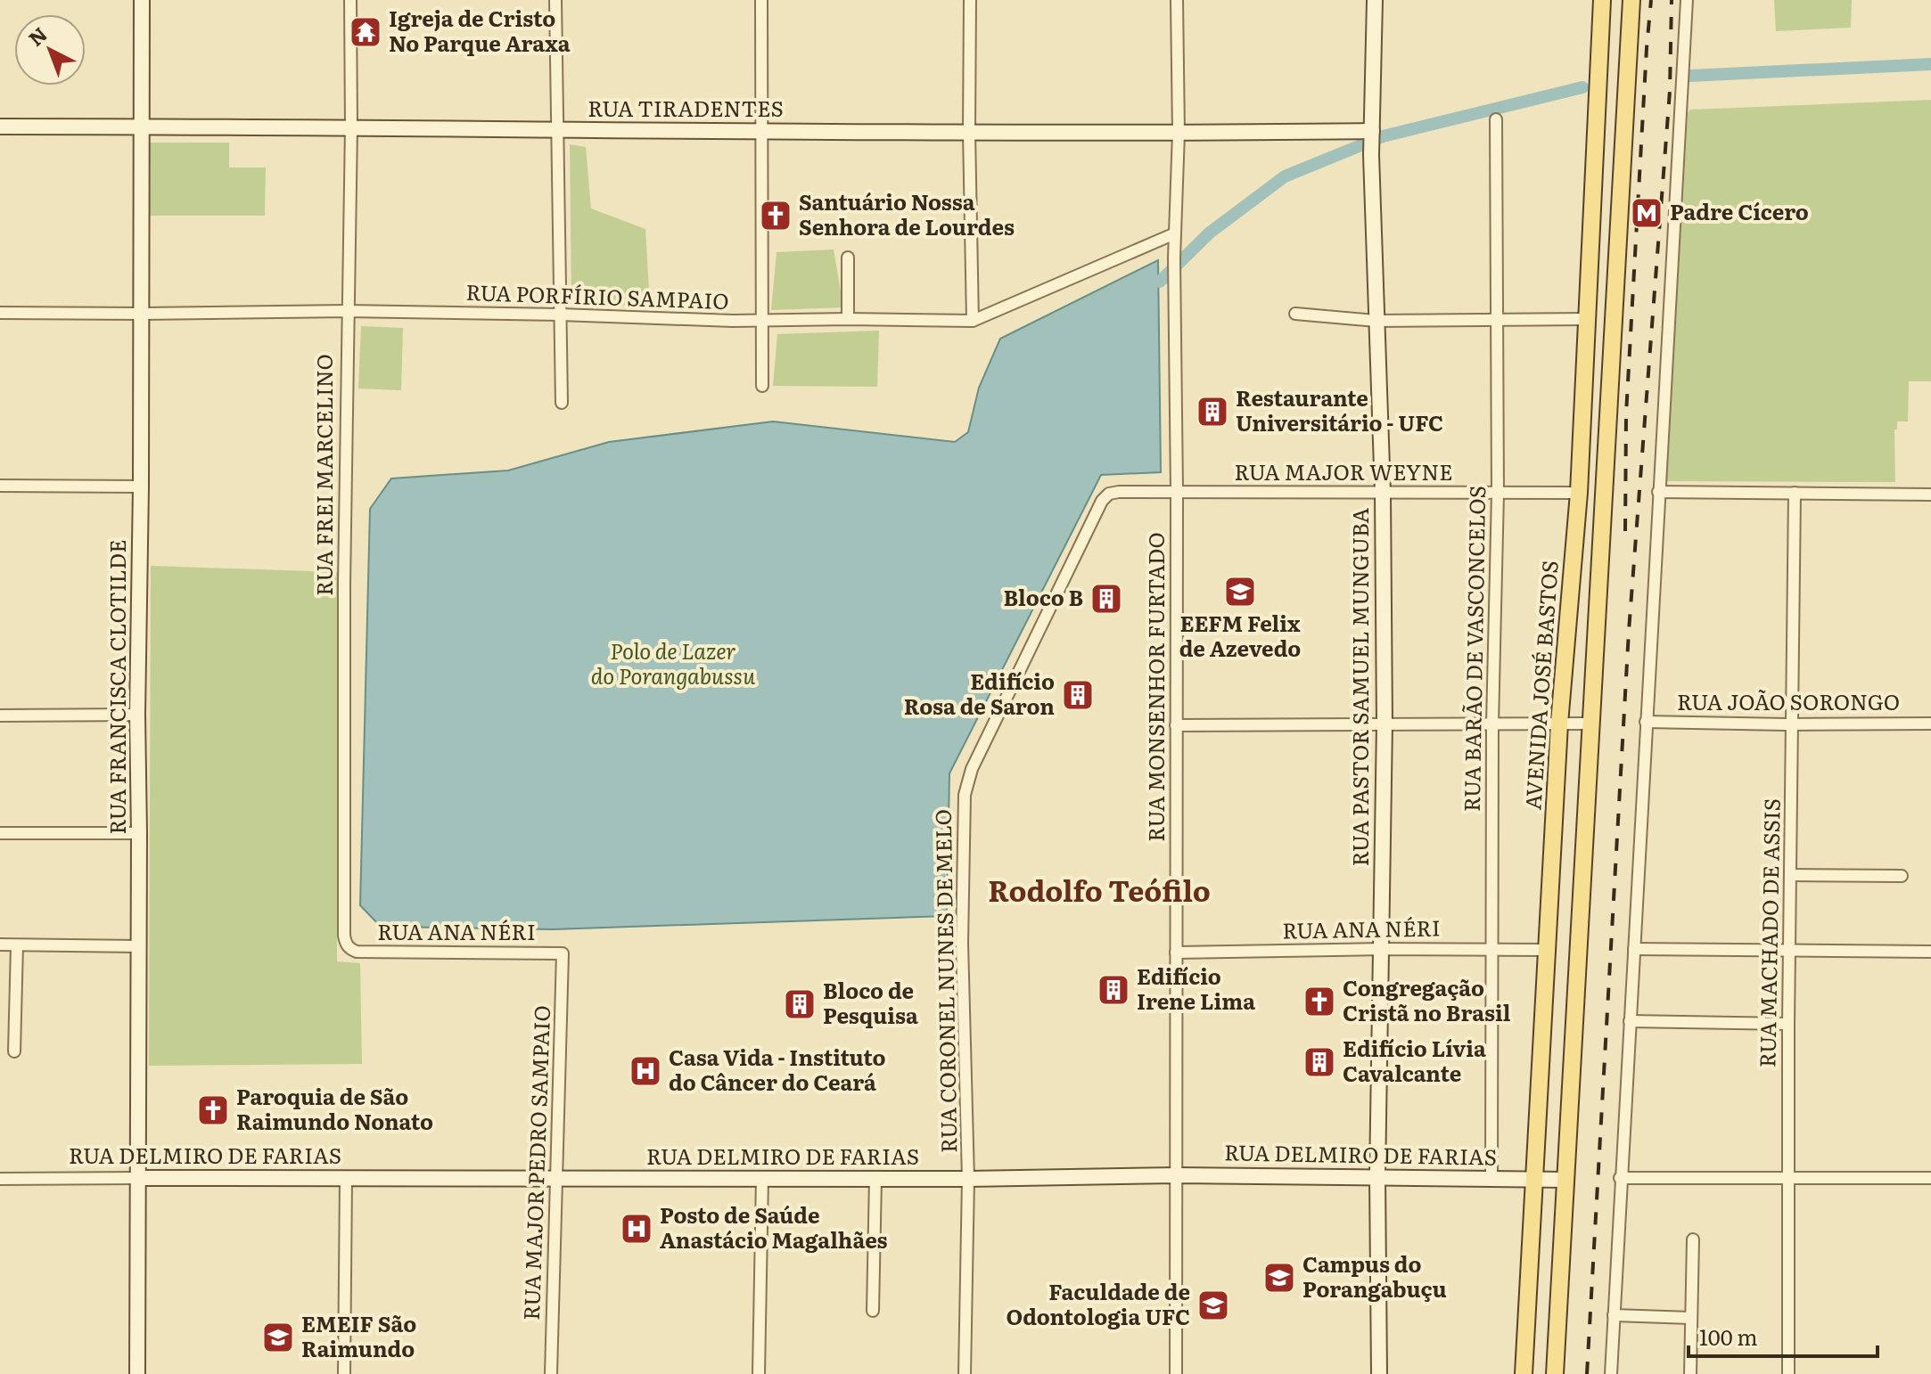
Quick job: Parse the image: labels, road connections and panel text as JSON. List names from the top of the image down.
{
  "streets": {
    "main road": ["AVENIDA JOSÉ BASTOS"],
    "street": [
      "RUA TIRADENTES",
      "RUA PORFÍRIO SAMPAIO",
      "RUA MAJOR WEYNE",
      "RUA FREI MARCELINO",
      "RUA BARÃO DE VASCONCELOS",
      "RUA FRANCISCA CLOTILDE",
      "RUA MONSENHOR FURTADO",
      "RUA PASTOR SAMUEL MUNGUBA",
      "RUA JOÃO SORONGO",
      "RUA ANA NÉRI",
      "RUA MACHADO DE ASSIS",
      "RUA CORONEL NUNES DE MELO",
      "RUA DELMIRO DE FARIAS",
      "RUA MAJOR PEDRO SAMPAIO"
    ]
  },
  "crossings": [
    ["RUA TIRADENTES", "RUA FREI MARCELINO"],
    ["RUA TIRADENTES", "RUA FRANCISCA CLOTILDE"],
    ["RUA TIRADENTES", "RUA MONSENHOR FURTADO"],
    ["RUA TIRADENTES", "RUA PASTOR SAMUEL MUNGUBA"],
    ["RUA PORFÍRIO SAMPAIO", "RUA FREI MARCELINO"],
    ["RUA PORFÍRIO SAMPAIO", "RUA FRANCISCA CLOTILDE"],
    ["RUA PORFÍRIO SAMPAIO", "RUA MONSENHOR FURTADO"],
    ["RUA MAJOR WEYNE", "RUA BARÃO DE VASCONCELOS"],
    ["RUA MAJOR WEYNE", "AVENIDA JOSÉ BASTOS"],
    ["RUA MAJOR WEYNE", "RUA MONSENHOR FURTADO"],
    ["RUA MAJOR WEYNE", "RUA PASTOR SAMUEL MUNGUBA"],
    ["RUA MAJOR WEYNE", "RUA CORONEL NUNES DE MELO"],
    ["RUA FREI MARCELINO", "RUA ANA NÉRI"],
    ["RUA BARÃO DE VASCONCELOS", "RUA ANA NÉRI"],
    ["RUA BARÃO DE VASCONCELOS", "RUA DELMIRO DE FARIAS"],
    ["AVENIDA JOSÉ BASTOS", "RUA ANA NÉRI"],
    ["AVENIDA JOSÉ BASTOS", "RUA DELMIRO DE FARIAS"],
    ["RUA FRANCISCA CLOTILDE", "RUA DELMIRO DE FARIAS"],
    ["RUA MONSENHOR FURTADO", "RUA ANA NÉRI"],
    ["RUA MONSENHOR FURTADO", "RUA DELMIRO DE FARIAS"],
    ["RUA PASTOR SAMUEL MUNGUBA", "RUA ANA NÉRI"],
    ["RUA PASTOR SAMUEL MUNGUBA", "RUA DELMIRO DE FARIAS"],
    ["RUA JOÃO SORONGO", "RUA MACHADO DE ASSIS"],
    ["RUA ANA NÉRI", "RUA MAJOR PEDRO SAMPAIO"],
    ["RUA CORONEL NUNES DE MELO", "RUA DELMIRO DE FARIAS"],
    ["RUA DELMIRO DE FARIAS", "RUA MAJOR PEDRO SAMPAIO"]
  ],
  "districts": ["Rodolfo Teófilo"],
  "parks": ["Polo de Lazer do Porangabussu"],
  "places": {
    "temple": ["Igreja de Cristo No Parque Araxa"],
    "metro station": ["Padre Cícero"],
    "church": ["Santuário Nossa Senhora de Lourdes", "Congregação Cristã no Brasil", "Paroquia de São Raimundo Nonato"],
    "building": [
      "Restaurante Universitário - UFC",
      "Bloco B",
      "Edifício Rosa de Saron",
      "Edifício Irene Lima",
      "Bloco de Pesquisa",
      "Edifício Lívia Cavalcante"
    ],
    "school or university": [
      "EEFM Felix de Azevedo",
      "Campus do Porangabuçu",
      "Faculdade de Odontologia UFC",
      "EMEIF São Raimundo"
    ],
    "hospital": ["Casa Vida - Instituto do Câncer do Ceará", "Posto de Saúde Anastácio Magalhães"]
  },
  "scale_bar": "100 m",
  "north": "top left"
}
